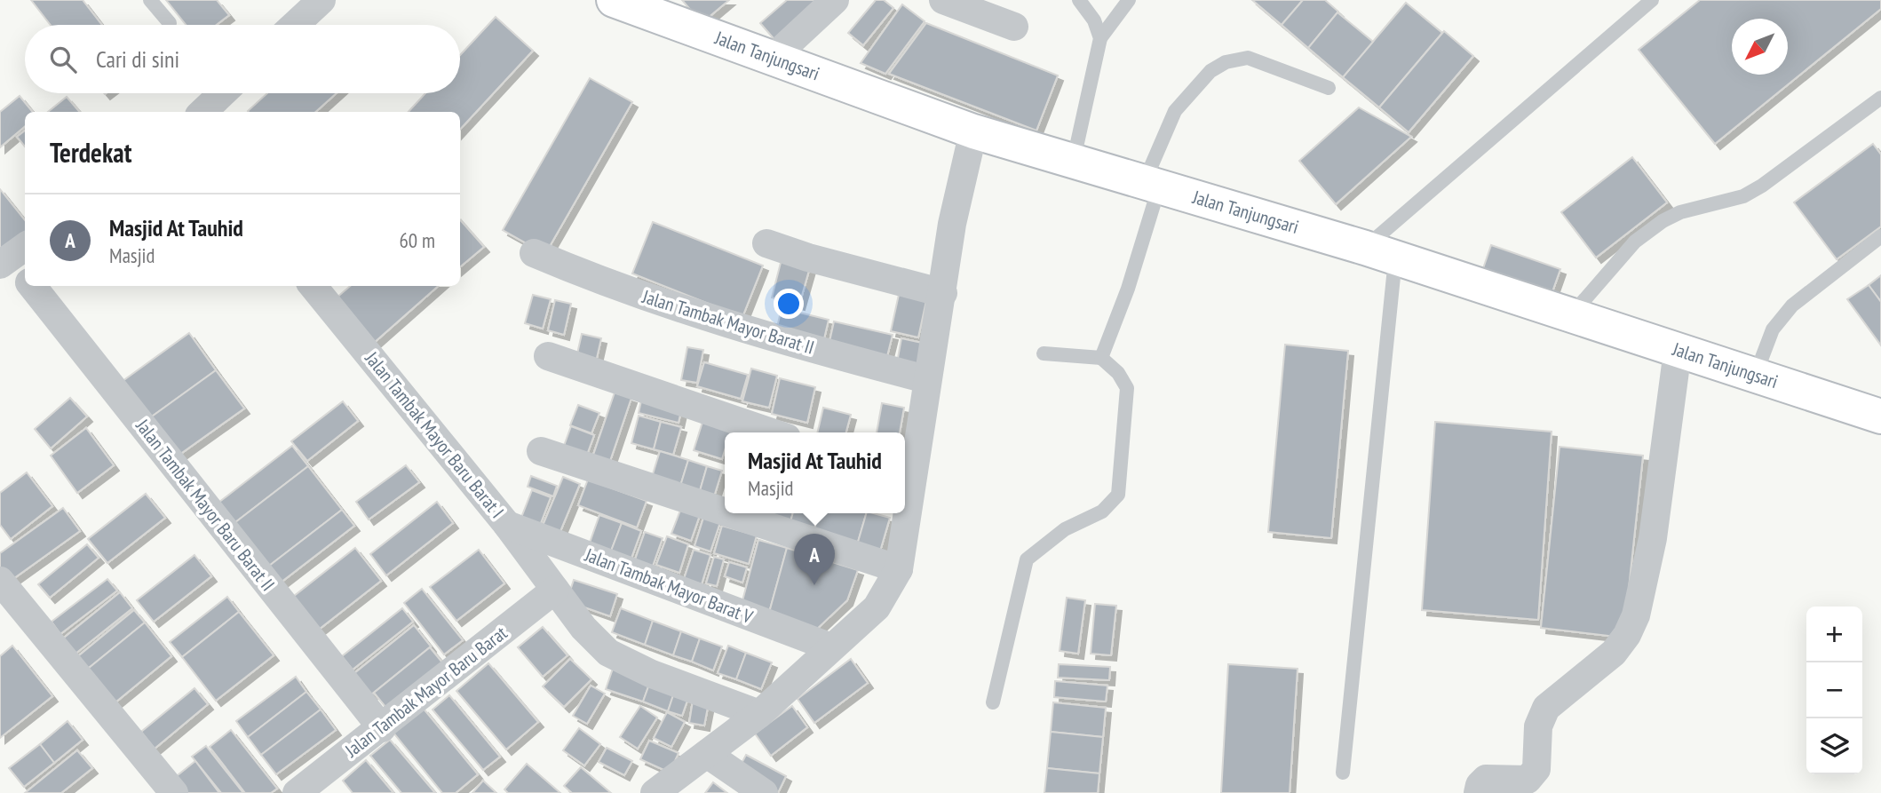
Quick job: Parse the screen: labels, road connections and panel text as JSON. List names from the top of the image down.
{
  "streets": {
    "main road": ["Jalan Tanjungsari"],
    "street": [
      "Jalan Tambak Mayor Barat II",
      "Jalan Tambak Mayor Baru Barat I",
      "Jalan Tambak Mayor Baru Barat II",
      "Jalan Tambak Mayor Barat V",
      "Jalan Tambak Mayor Baru Barat"
    ]
  },
  "crossings": [
    ["Jalan Tambak Mayor Baru Barat I", "Jalan Tambak Mayor Barat V"],
    ["Jalan Tambak Mayor Baru Barat I", "Jalan Tambak Mayor Baru Barat"],
    ["Jalan Tambak Mayor Baru Barat II", "Jalan Tambak Mayor Baru Barat"]
  ],
  "north": "bottom left",
  "page": {
    "search": "Cari di sini",
    "heading": "Terdekat",
    "list": [
      {
        "mark": "A",
        "name": "Masjid At Tauhid",
        "note": "Masjid",
        "value": "60 m"
      }
    ],
    "popup": ["Masjid At Tauhid", "Masjid"],
    "pins": "A",
    "map_buttons": ["+", "−"]
  }
}
